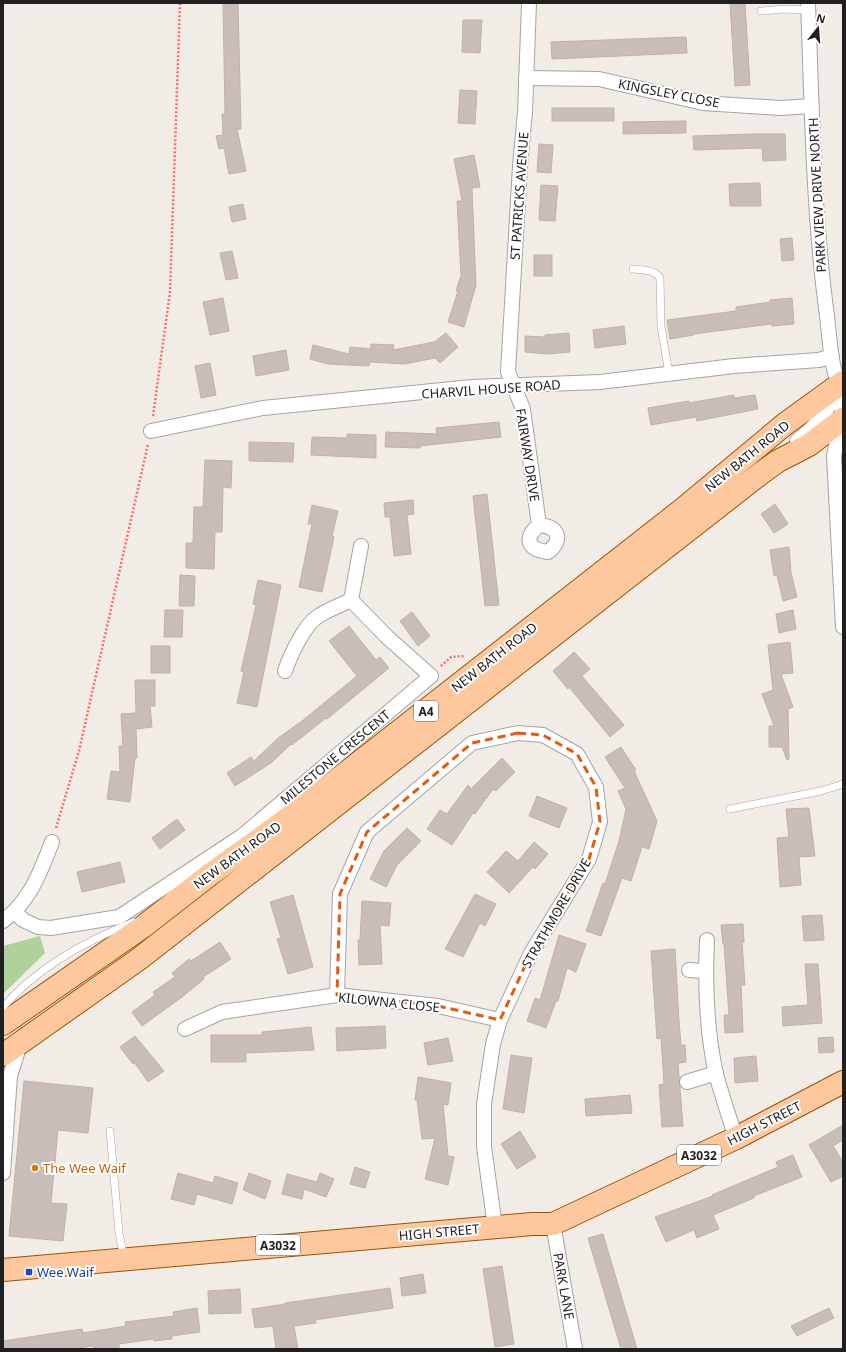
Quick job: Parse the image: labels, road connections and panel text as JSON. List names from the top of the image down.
{
  "streets": {
    "main road": [
      "NEW BATH ROAD",
      "A4",
      "HIGH STREET",
      "A3032"
    ],
    "street": [
      "KINGSLEY CLOSE",
      "PARK VIEW DRIVE NORTH",
      "ST PATRICKS AVENUE",
      "CHARVIL HOUSE ROAD",
      "FAIRWAY DRIVE",
      "MILESTONE CRESCENT",
      "STRATHMORE DRIVE",
      "KILOWNA CLOSE",
      "PARK LANE"
    ]
  },
  "crossings": [
    ["KINGSLEY CLOSE", "PARK VIEW DRIVE NORTH"],
    ["KINGSLEY CLOSE", "ST PATRICKS AVENUE"],
    ["PARK VIEW DRIVE NORTH", "CHARVIL HOUSE ROAD"],
    ["PARK VIEW DRIVE NORTH", "NEW BATH ROAD"],
    ["ST PATRICKS AVENUE", "CHARVIL HOUSE ROAD"],
    ["ST PATRICKS AVENUE", "FAIRWAY DRIVE"],
    ["CHARVIL HOUSE ROAD", "FAIRWAY DRIVE"],
    ["STRATHMORE DRIVE", "KILOWNA CLOSE"],
    ["STRATHMORE DRIVE", "HIGH STREET"],
    ["HIGH STREET", "PARK LANE"]
  ],
  "places": {
    "other": ["The Wee Waif"],
    "transit": ["Wee Waif"]
  },
  "north": "top"
}
